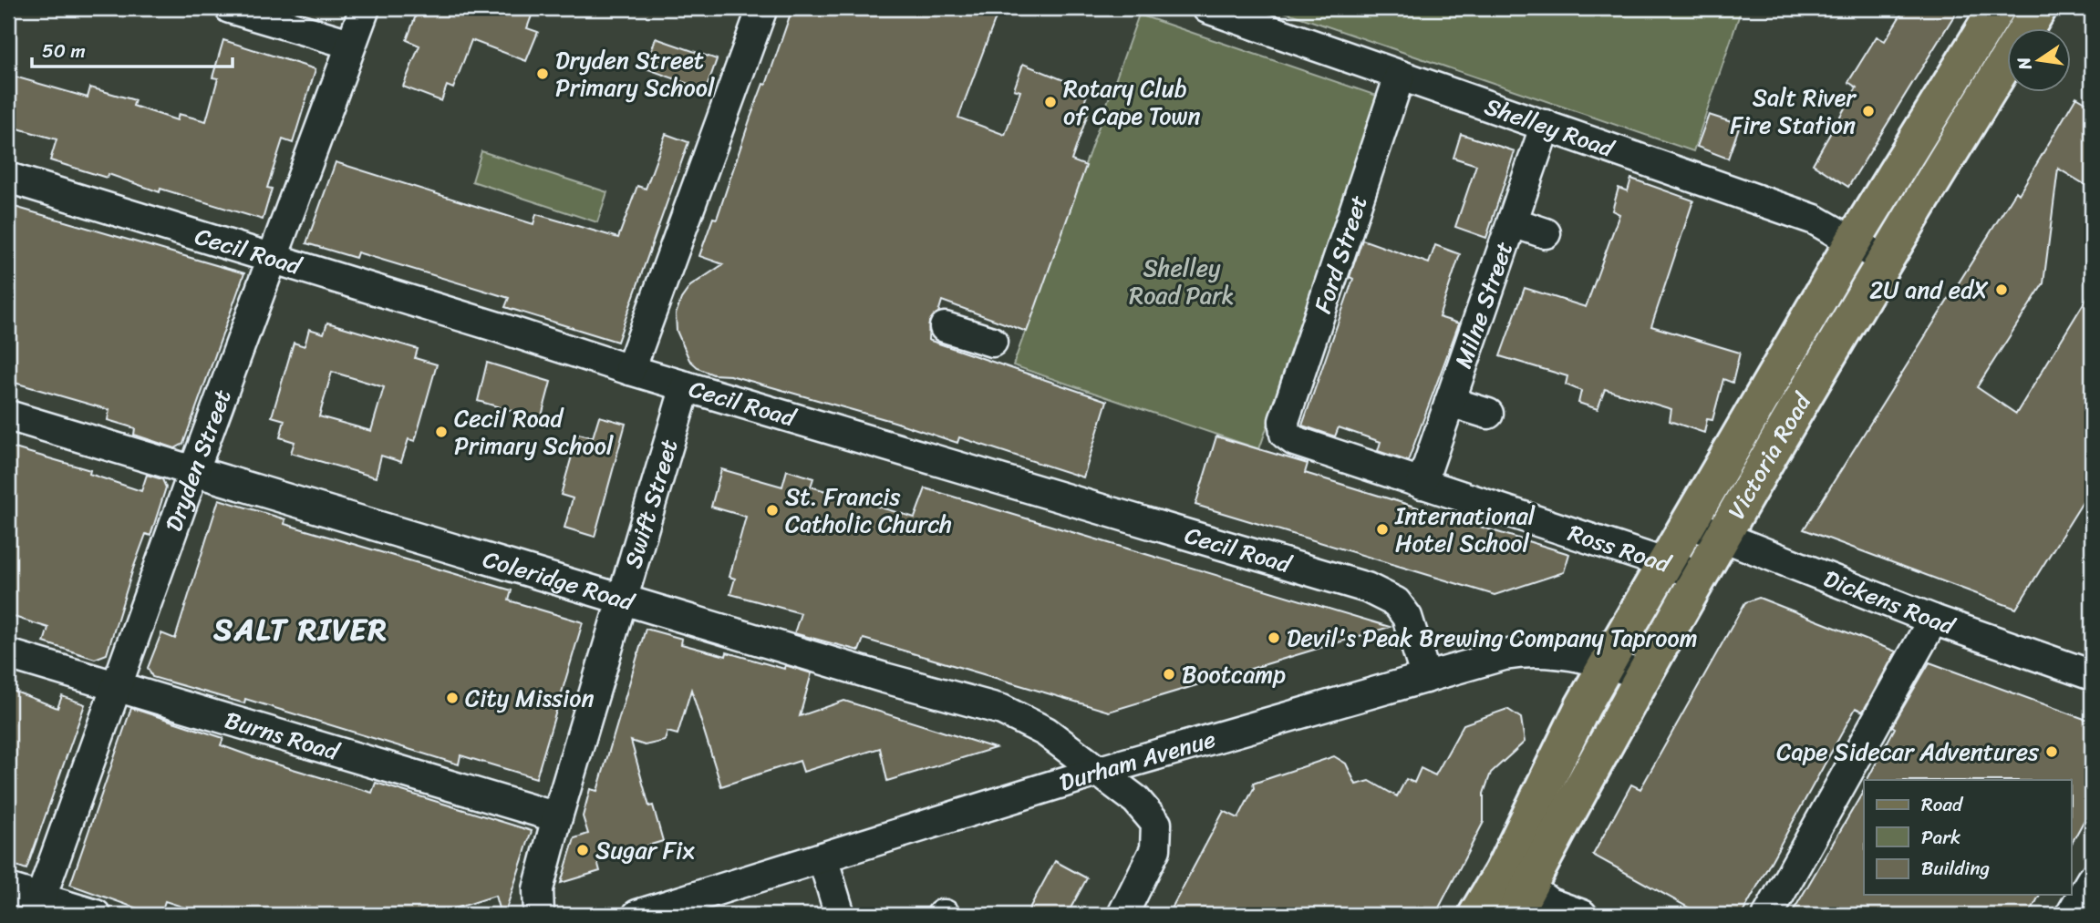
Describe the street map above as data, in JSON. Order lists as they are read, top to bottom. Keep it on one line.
{"streets":{"main road":["Victoria Road"],"street":["Shelley Road","Cecil Road","Ford Street","Milne Street","Dryden Street","Swift Street","Ross Road","Coleridge Road","Dickens Road","Burns Road","Durham Avenue"]},"crossings":[["Shelley Road","Ford Street"],["Shelley Road","Milne Street"],["Shelley Road","Victoria Road"],["Cecil Road","Dryden Street"],["Cecil Road","Swift Street"],["Cecil Road","Durham Avenue"],["Ford Street","Ross Road"],["Milne Street","Ross Road"],["Victoria Road","Ross Road"],["Victoria Road","Dickens Road"],["Victoria Road","Durham Avenue"],["Dryden Street","Coleridge Road"],["Dryden Street","Burns Road"],["Swift Street","Coleridge Road"],["Swift Street","Burns Road"],["Coleridge Road","Durham Avenue"]],"districts":["SALT RIVER"],"parks":["Shelley Road Park"],"places":["Dryden Street Primary School","Rotary Club of Cape Town","Salt River Fire Station","2U and edX","Cecil Road Primary School","St. Francis Catholic Church","International Hotel School","Devil's Peak Brewing Company Taproom","Bootcamp","City Mission","Cape Sidecar Adventures","Sugar Fix"],"legend":["Road","Park","Building"],"scale_bar":"50 m","north":"left"}
